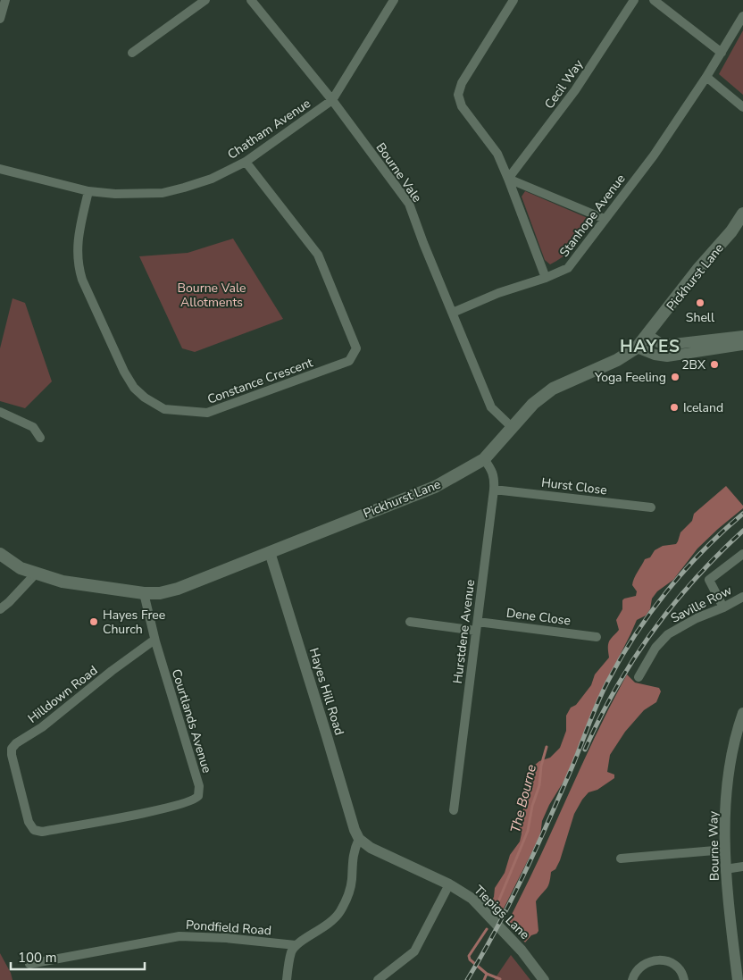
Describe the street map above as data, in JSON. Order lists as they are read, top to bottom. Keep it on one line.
{"streets":{"main road":["Pickhurst Lane"],"street":["Cecil Way","Chatham Avenue","Bourne Vale","Stanhope Avenue","Constance Crescent","Hurst Close","Saville Row","Dene Close","Hurstdene Avenue","Hayes Hill Road","Hilldown Road","Courtlands Avenue","Bourne Way","Tiepigs Lane","Pondfield Road"]},"crossings":[["Chatham Avenue","Bourne Vale"],["Chatham Avenue","Constance Crescent"],["Bourne Vale","Stanhope Avenue"],["Bourne Vale","Pickhurst Lane"],["Pickhurst Lane","Hurstdene Avenue"],["Pickhurst Lane","Hayes Hill Road"],["Pickhurst Lane","Courtlands Avenue"],["Hurst Close","Hurstdene Avenue"],["Dene Close","Hurstdene Avenue"],["Hayes Hill Road","Tiepigs Lane"],["Hilldown Road","Courtlands Avenue"]],"districts":["HAYES"],"water":["The Bourne"],"parks":["Bourne Vale Allotments"],"places":["Shell","2BX","Yoga Feeling","Iceland","Hayes Free Church"],"scale_bar":"100 m"}
